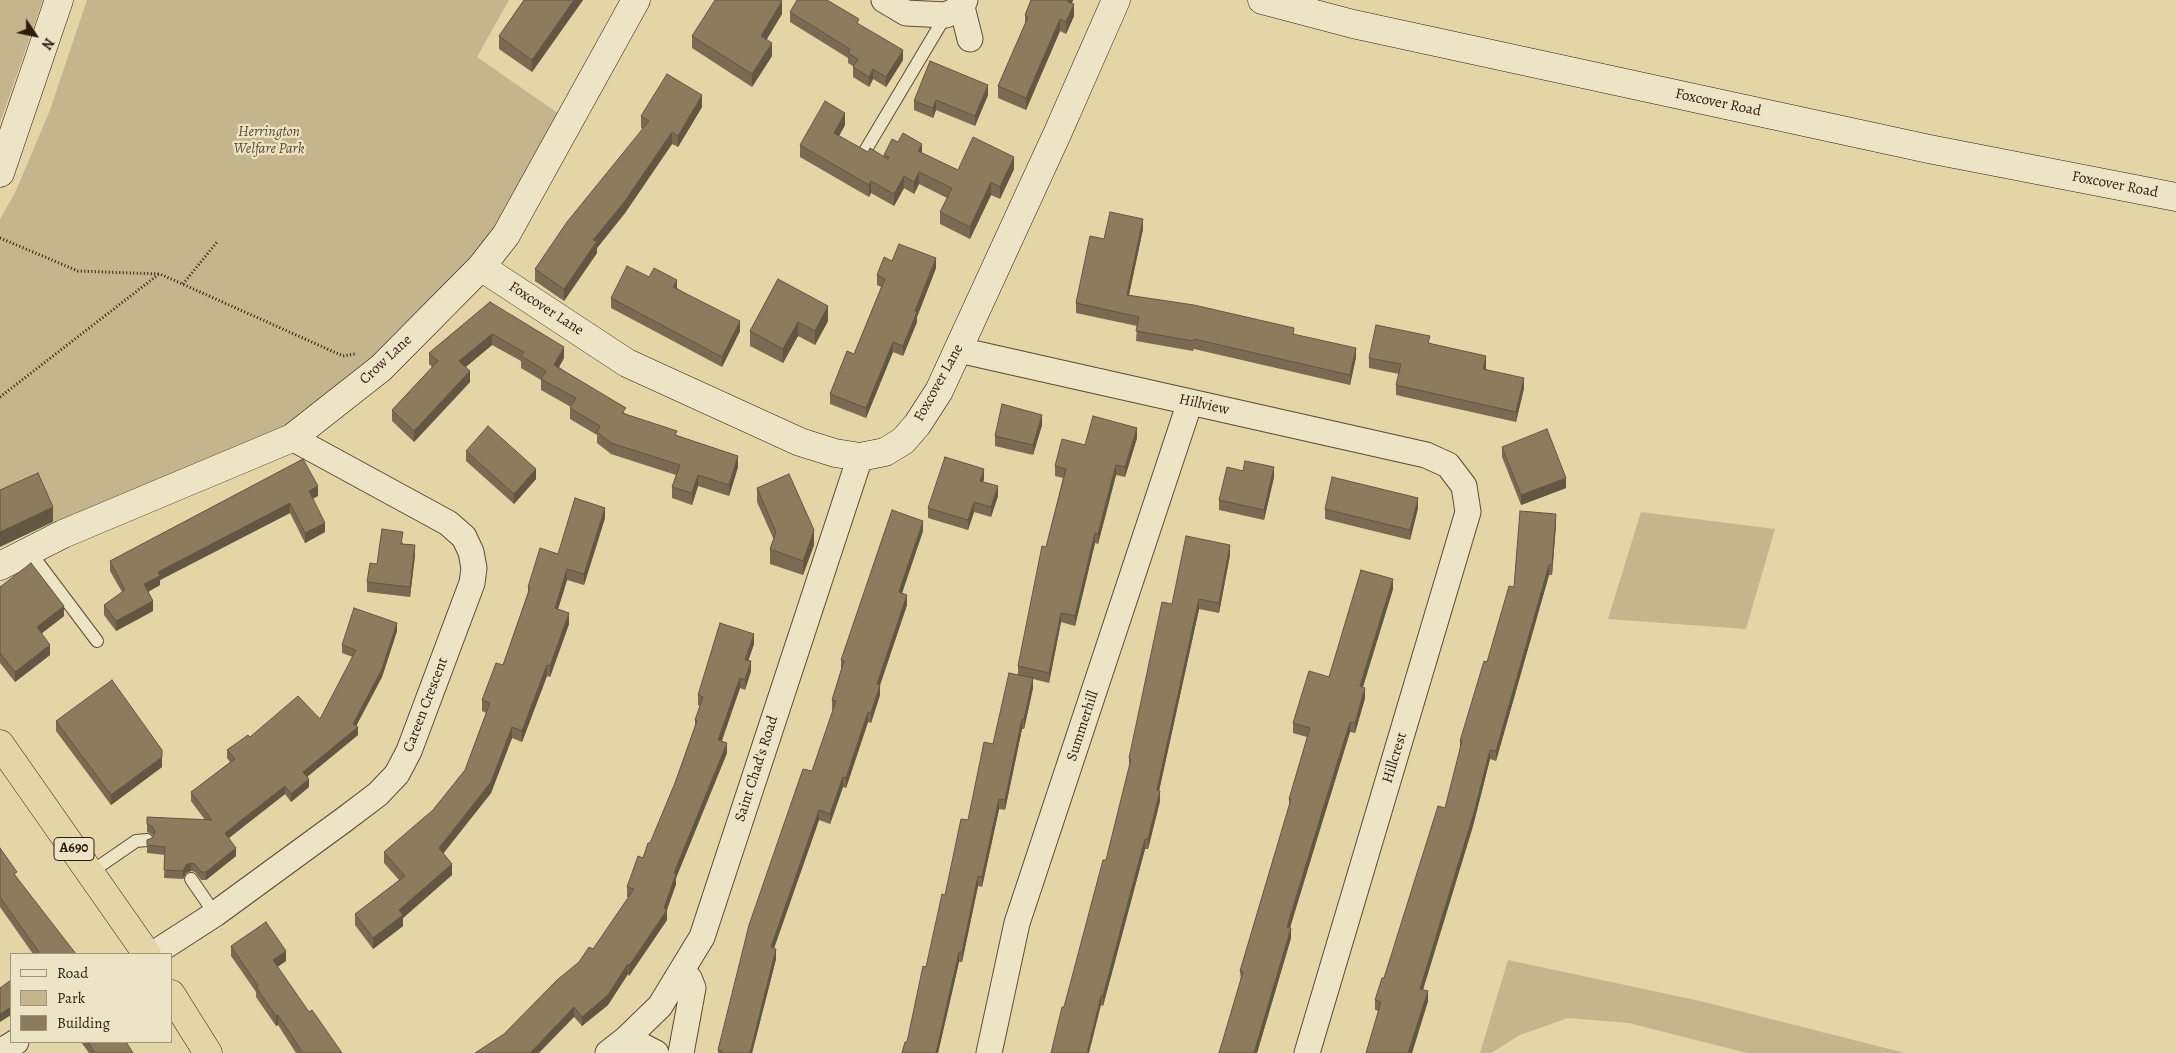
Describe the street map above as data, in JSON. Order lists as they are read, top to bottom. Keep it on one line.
{"streets":{"highway":["A690"],"street":["Foxcover Road","Foxcover Lane","Crow Lane","Hillview","Careen Crescent","Summerhill","Hillcrest","Saint Chad's Road"]},"crossings":[["Foxcover Lane","Crow Lane"],["Foxcover Lane","Hillview"],["Foxcover Lane","Saint Chad's Road"],["Crow Lane","Careen Crescent"],["Hillview","Summerhill"],["Hillview","Hillcrest"]],"parks":["Herrington Welfare Park"],"legend":["Road","Park","Building"],"north":"bottom right"}
